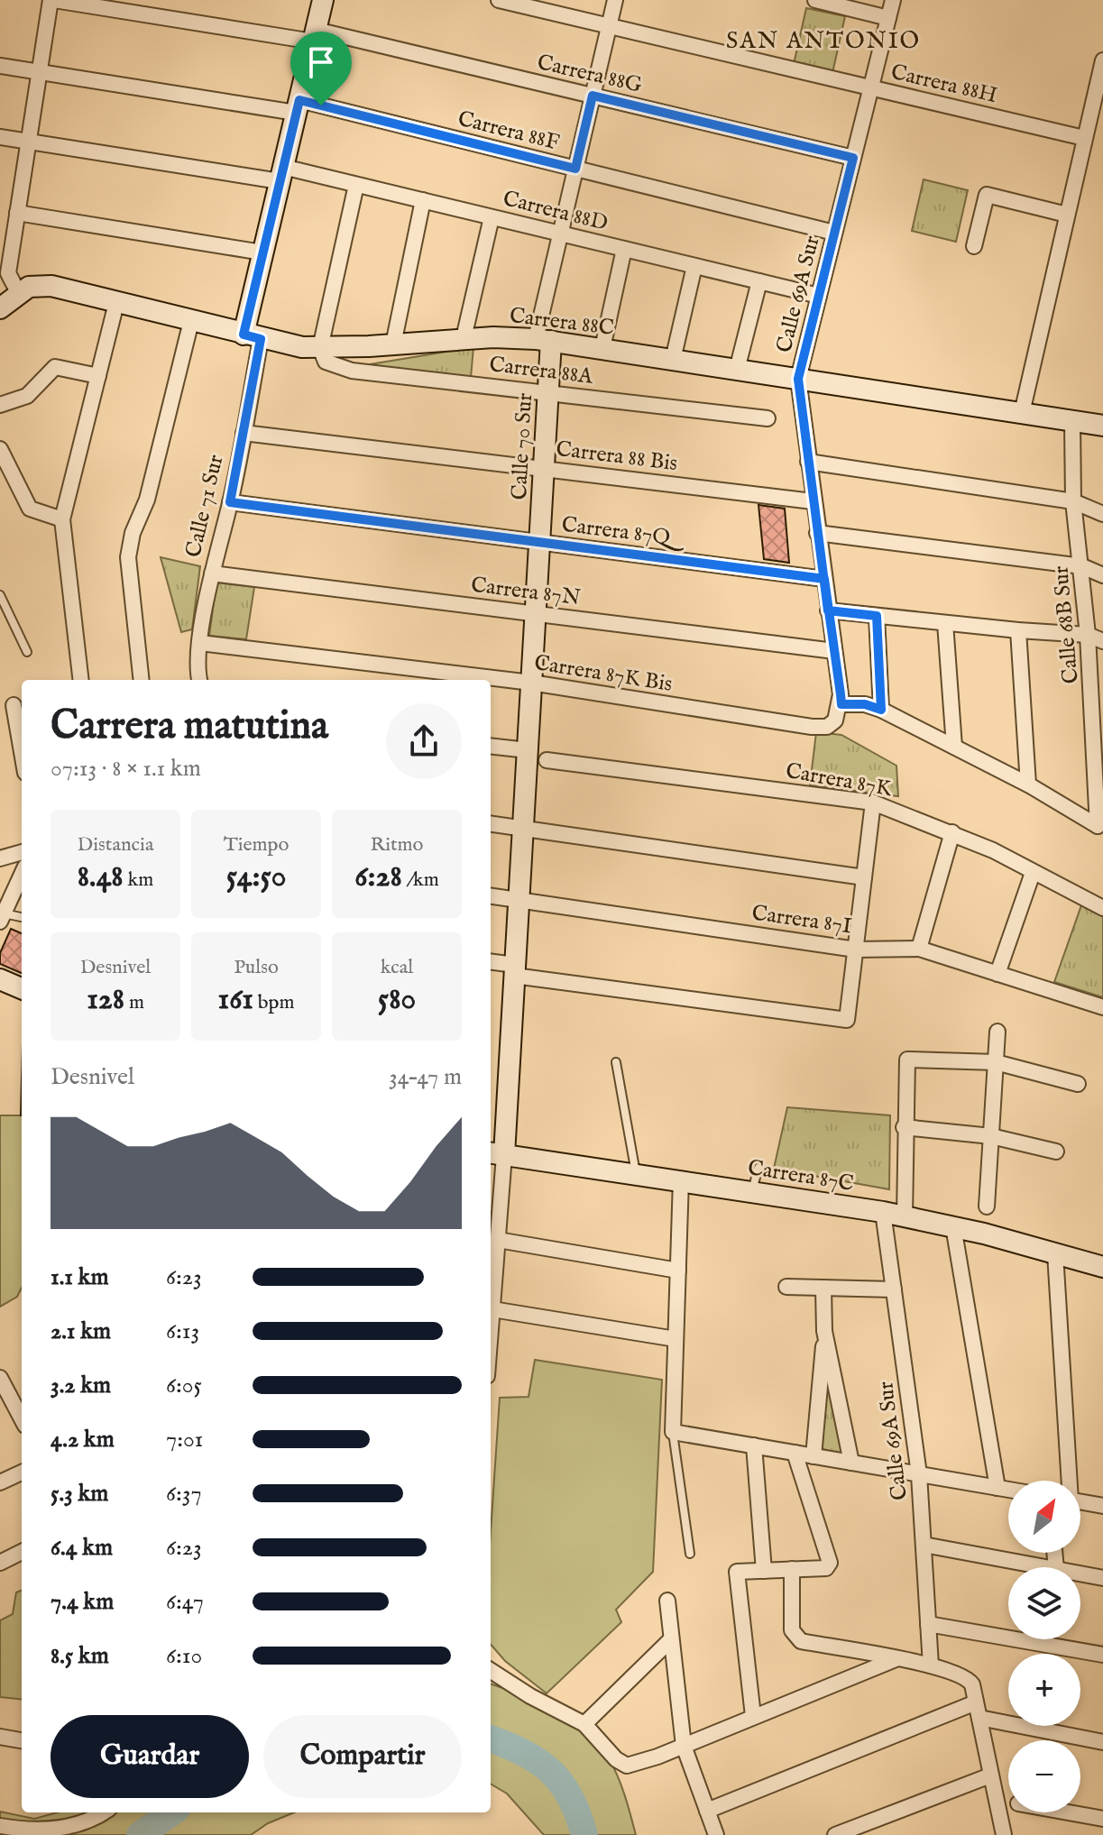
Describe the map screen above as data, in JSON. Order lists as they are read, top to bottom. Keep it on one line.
{"streets":{"street":["Carrera 88G","Carrera 88H","Carrera 88F","Carrera 88D","Calle 69A Sur","Carrera 88C","Carrera 88A","Calle 70 Sur","Carrera 88 Bis","Calle 71 Sur","Carrera 87Q","Carrera 87N","Calle 68B Sur","Carrera 87K Bis","Carrera 87K","Carrera 87I","Carrera 87C"]},"crossings":[["Carrera 88G","Calle 69A Sur"],["Carrera 88G","Calle 70 Sur"],["Carrera 88G","Calle 71 Sur"],["Carrera 88H","Calle 69A Sur"],["Carrera 88H","Calle 70 Sur"],["Carrera 88F","Calle 69A Sur"],["Carrera 88F","Calle 70 Sur"],["Carrera 88F","Calle 71 Sur"],["Carrera 88D","Calle 69A Sur"],["Carrera 88D","Calle 70 Sur"],["Carrera 88D","Calle 71 Sur"],["Calle 69A Sur","Carrera 88C"],["Calle 69A Sur","Carrera 88 Bis"],["Calle 69A Sur","Carrera 87Q"],["Calle 69A Sur","Carrera 87N"],["Calle 69A Sur","Carrera 87K Bis"],["Calle 69A Sur","Carrera 87C"],["Carrera 88C","Carrera 88A"],["Carrera 88C","Calle 70 Sur"],["Carrera 88C","Calle 71 Sur"],["Carrera 88C","Calle 68B Sur"],["Carrera 88A","Calle 70 Sur"],["Calle 70 Sur","Carrera 88 Bis"],["Calle 70 Sur","Carrera 87Q"],["Calle 70 Sur","Carrera 87N"],["Calle 70 Sur","Carrera 87K Bis"],["Calle 70 Sur","Carrera 87I"],["Calle 70 Sur","Carrera 87C"],["Carrera 88 Bis","Calle 71 Sur"],["Calle 71 Sur","Carrera 87Q"],["Calle 71 Sur","Carrera 87N"],["Calle 71 Sur","Carrera 87K Bis"]],"districts":["SAN ANTONIO"],"north":"top right","page":{"heading":["Carrera matutina","07:13 · 8 × 1.1 km"],"stats":[["Distancia","8.48 km"],["Tiempo","54:50"],["Ritmo","6:28 /km"],["Desnivel","128 m"],["Pulso","161 bpm"],["kcal","580"]],"chart":["Desnivel","34–47 m"],"list":[{"name":"1.1 km","note":"6:23"},{"name":"2.1 km","note":"6:13"},{"name":"3.2 km","note":"6:05"},{"name":"4.2 km","note":"7:01"},{"name":"5.3 km","note":"6:37"},{"name":"6.4 km","note":"6:23"},{"name":"7.4 km","note":"6:47"},{"name":"8.5 km","note":"6:10"}],"map_buttons":["+","−"],"buttons":["Guardar","Compartir"]}}
